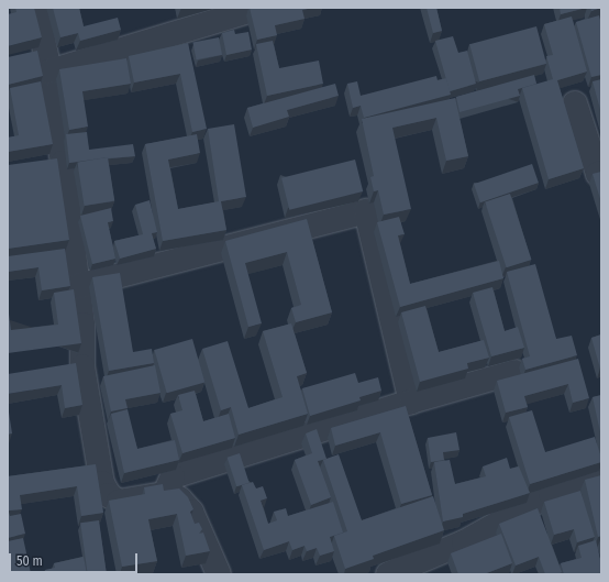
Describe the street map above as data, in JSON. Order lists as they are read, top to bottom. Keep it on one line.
{"scale_bar":"50 m"}
